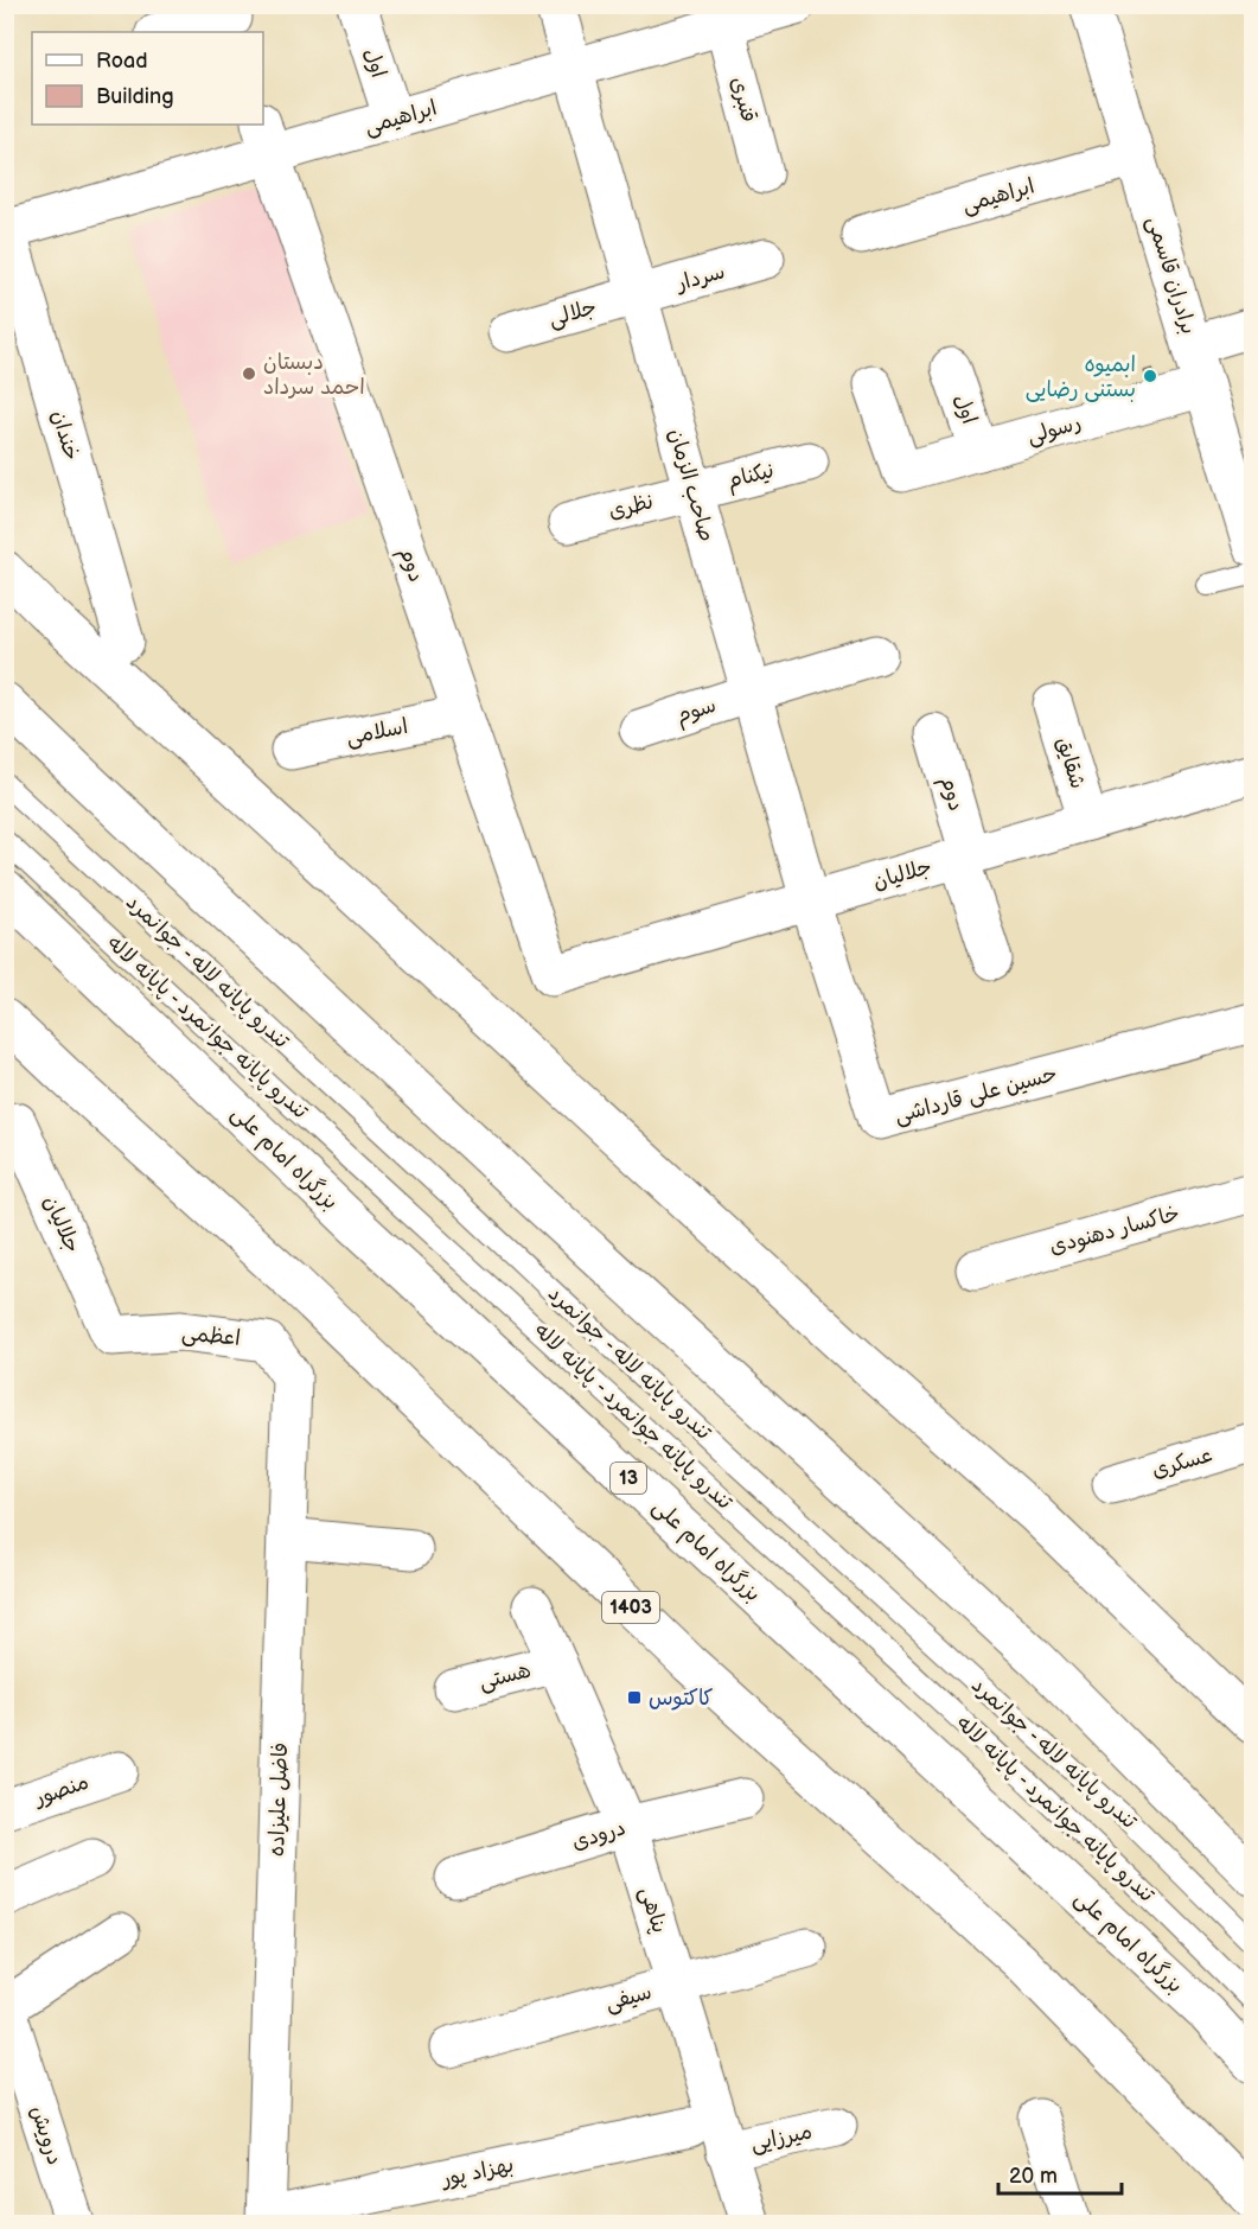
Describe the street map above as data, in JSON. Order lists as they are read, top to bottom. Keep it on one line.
{"streets":{"main road":["اول","قنبری","ابراهیمی","برادران قاسمی","سردار","جلالی","رسولی","خندان","نیکنام","صاحب الزمان","نظری","دوم","سوم","اسلامی","شقایق","جلالیان","حسین علی قارداشی","بزرگراه امام علی","خاکسار دهنودی","اعظمی","عسکری","13","1403","هستی","منصور","فاضل علیزاده","درودی","پناهی","سیفی","درویش","میرزایی","بهزاد پور"],"lane":["تندرو پایانه لاله - جوانمرد","تندرو پایانه جوانمرد - پایانه لاله"]},"crossings":[["اول","ابراهیمی"],["اول","رسولی"],["قنبری","ابراهیمی"],["ابراهیمی","برادران قاسمی"],["ابراهیمی","خندان"],["ابراهیمی","صاحب الزمان"],["ابراهیمی","دوم"],["برادران قاسمی","رسولی"],["سردار","جلالی"],["سردار","صاحب الزمان"],["جلالی","صاحب الزمان"],["نیکنام","صاحب الزمان"],["نیکنام","نظری"],["صاحب الزمان","نظری"],["صاحب الزمان","سوم"],["صاحب الزمان","جلالیان"],["صاحب الزمان","حسین علی قارداشی"],["دوم","اسلامی"],["دوم","جلالیان"],["شقایق","جلالیان"],["جلالیان","حسین علی قارداشی"],["جلالیان","اعظمی"],["اعظمی","فاضل علیزاده"],["هستی","پناهی"],["فاضل علیزاده","بهزاد پور"],["درودی","پناهی"],["پناهی","سیفی"],["پناهی","میرزایی"]],"places":{"other":["دبستان احمد سرداد","ابمیوه بستنی رضایی"],"transit":["کاکتوس"]},"legend":["Road","Building"],"scale_bar":"20 m"}
